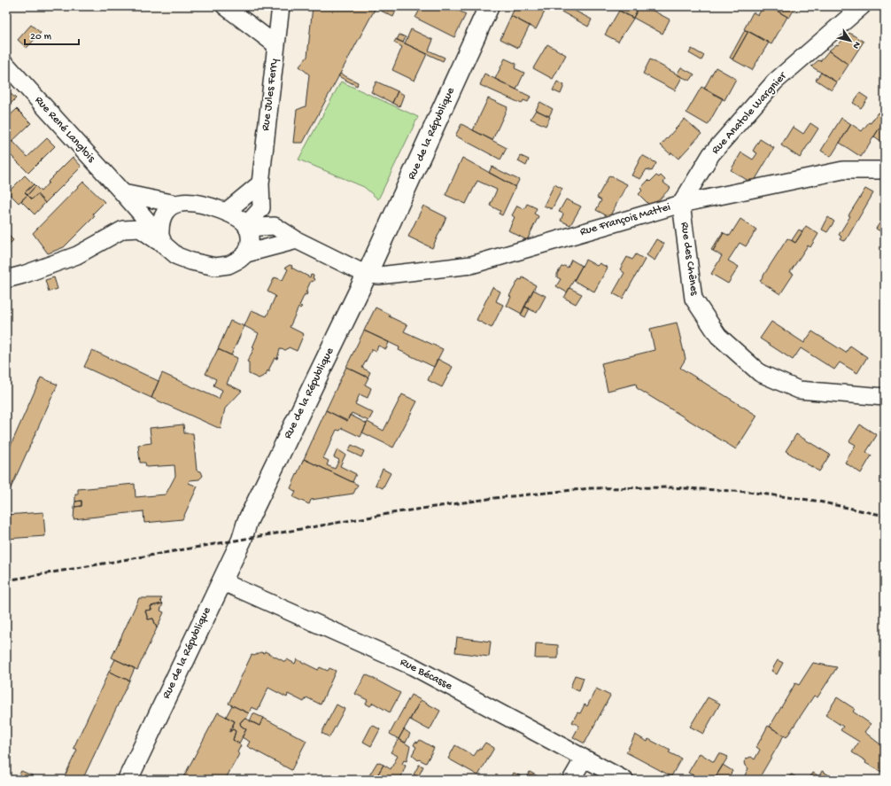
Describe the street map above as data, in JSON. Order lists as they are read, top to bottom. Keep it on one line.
{"streets":{"main road":["Rue de la République"],"street":["Rue Jules Ferry","Rue Anatole Wargnier","Rue René Langlois","Rue François Mattei","Rue des Chênes","Rue Bécasse"]},"crossings":[["Rue Jules Ferry","Rue René Langlois"],["Rue Anatole Wargnier","Rue François Mattei"],["Rue Anatole Wargnier","Rue des Chênes"],["Rue de la République","Rue François Mattei"],["Rue de la République","Rue Bécasse"],["Rue François Mattei","Rue des Chênes"]],"scale_bar":"20 m","north":"bottom right"}
